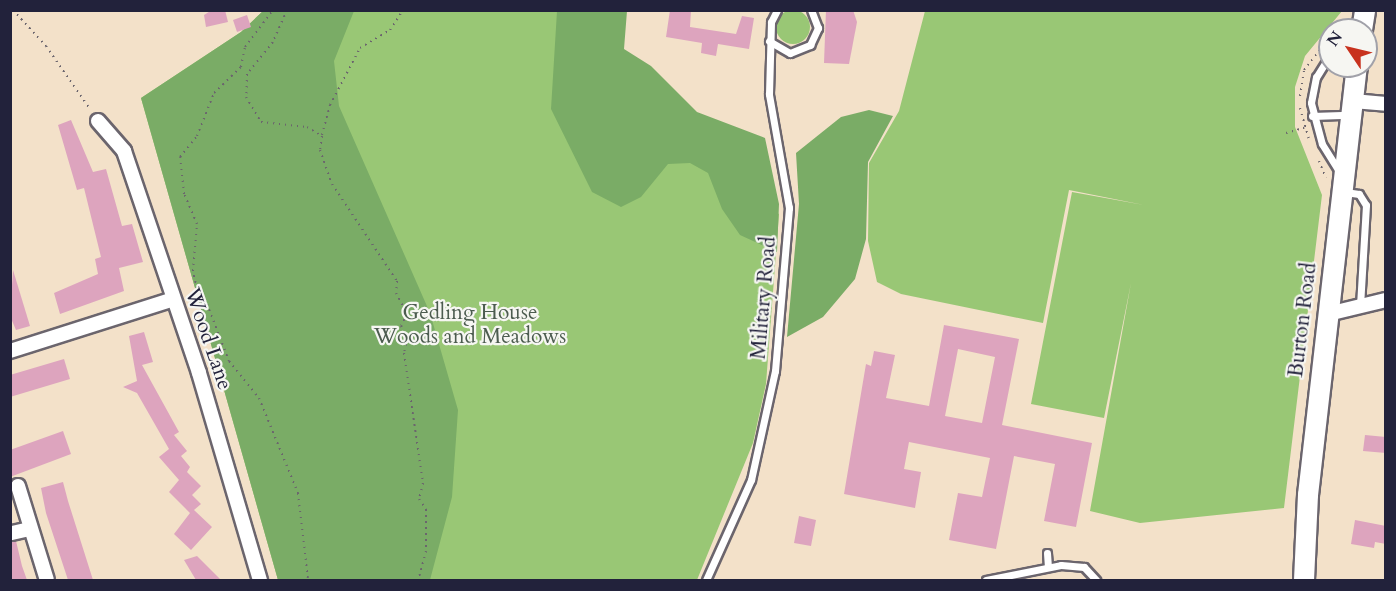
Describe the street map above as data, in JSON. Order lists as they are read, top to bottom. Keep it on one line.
{"streets":{"street":["Burton Road","Wood Lane"],"lane":["Military Road"]},"parks":["Gedling House Woods and Meadows"],"north":"top left"}
